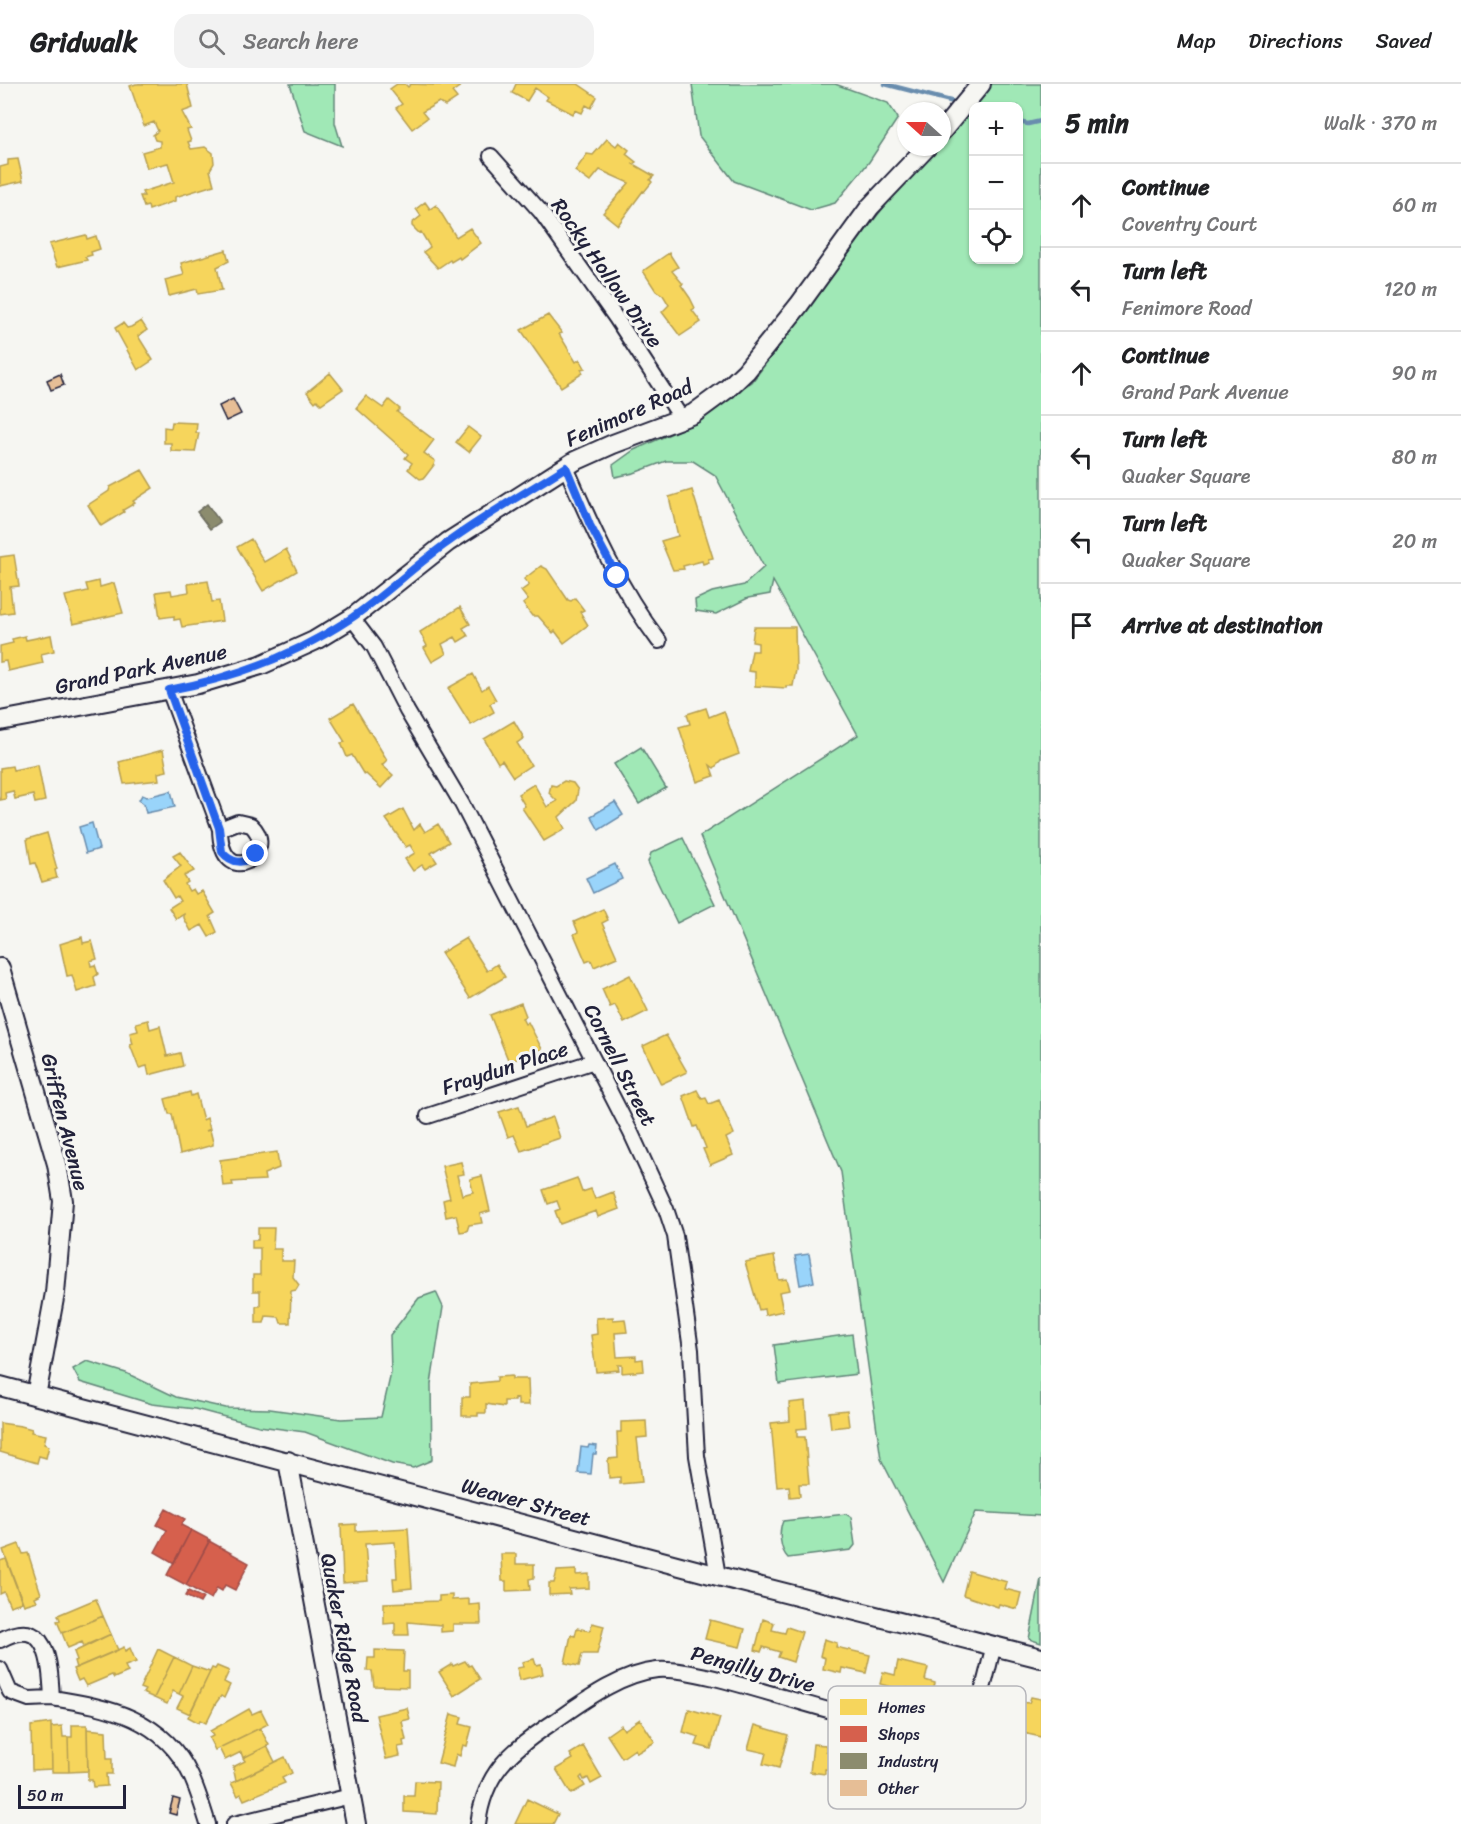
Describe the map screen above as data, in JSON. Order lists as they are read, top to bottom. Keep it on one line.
{"streets":{"street":["Rocky Hollow Drive","Fenimore Road","Grand Park Avenue","Cornell Street","Fraydun Place","Griffen Avenue","Weaver Street","Quaker Ridge Road","Pengilly Drive"]},"crossings":[["Rocky Hollow Drive","Fenimore Road"],["Fenimore Road","Grand Park Avenue"],["Fenimore Road","Cornell Street"],["Grand Park Avenue","Cornell Street"],["Cornell Street","Fraydun Place"],["Cornell Street","Weaver Street"],["Griffen Avenue","Weaver Street"],["Weaver Street","Quaker Ridge Road"],["Weaver Street","Pengilly Drive"]],"legend":["Homes","Shops","Industry","Other"],"scale_bar":"50 m","north":"left","page":{"header":"Gridwalk","search":"Search here","nav":["Map","Directions","Saved"],"heading":["5 min","Walk · 370 m"],"map_buttons":["+","−"],"list":[["Continue","Coventry Court","60 m"],["Turn left","Fenimore Road","120 m"],["Continue","Grand Park Avenue","90 m"],["Turn left","Quaker Square","80 m"],["Turn left","Quaker Square","20 m"],"Arrive at destination"],"scale":"50 m"}}
